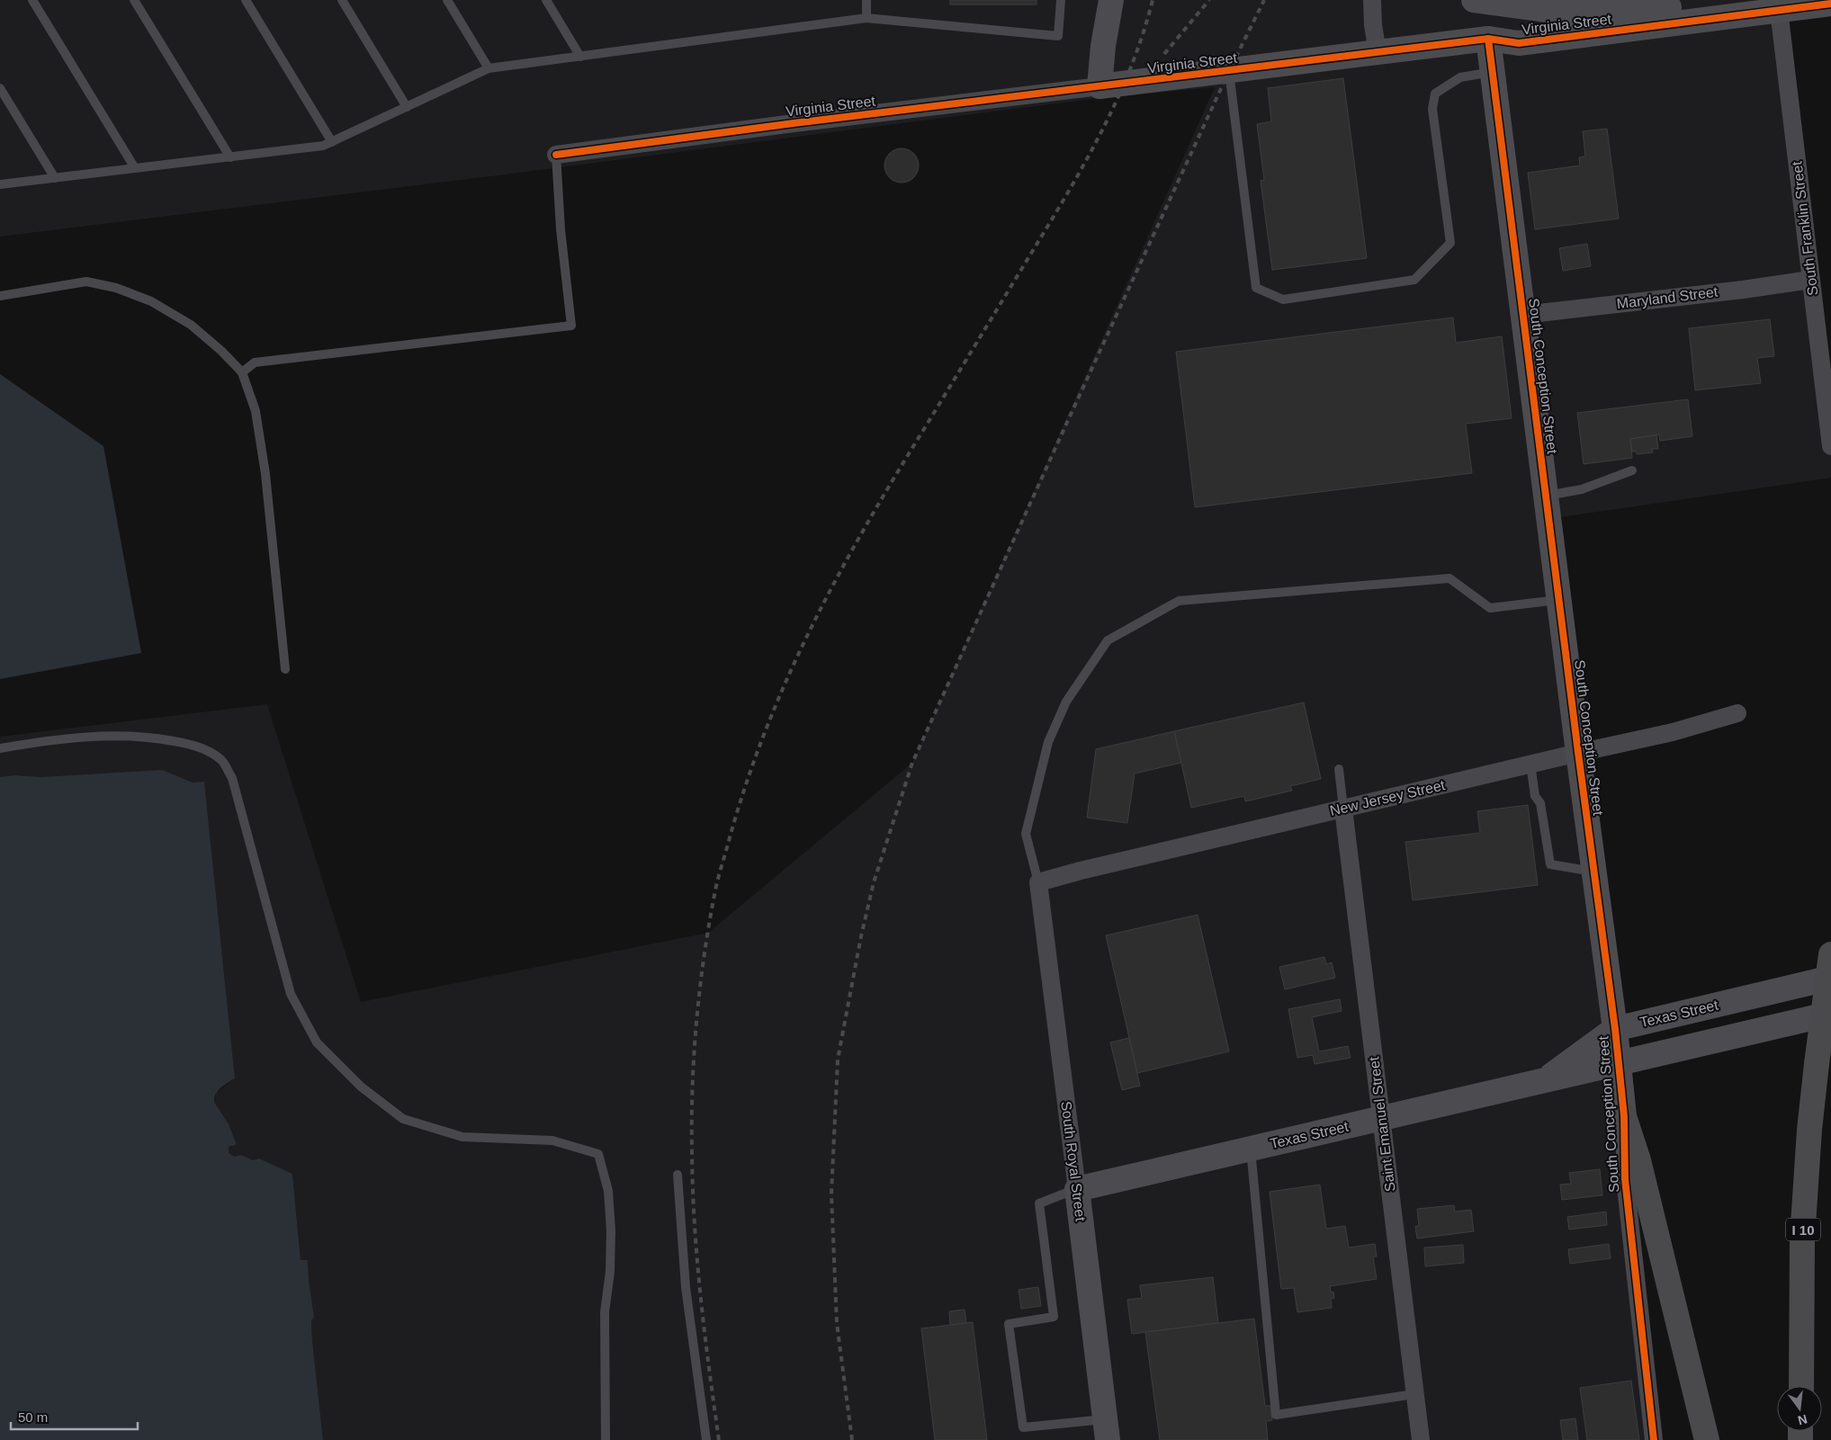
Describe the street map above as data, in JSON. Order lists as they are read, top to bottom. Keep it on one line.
{"streets":{"highway":["I 10"],"street":["Virginia Street","South Franklin Street","Maryland Street","South Conception Street","New Jersey Street","Texas Street","Saint Emanuel Street","South Royal Street"]},"crossings":[["Virginia Street","South Franklin Street"],["Virginia Street","South Conception Street"],["South Franklin Street","Maryland Street"],["Maryland Street","South Conception Street"],["South Conception Street","New Jersey Street"],["South Conception Street","Texas Street"],["New Jersey Street","Saint Emanuel Street"],["New Jersey Street","South Royal Street"],["Texas Street","Saint Emanuel Street"],["Texas Street","South Royal Street"]],"scale_bar":"50 m","north":"bottom"}
